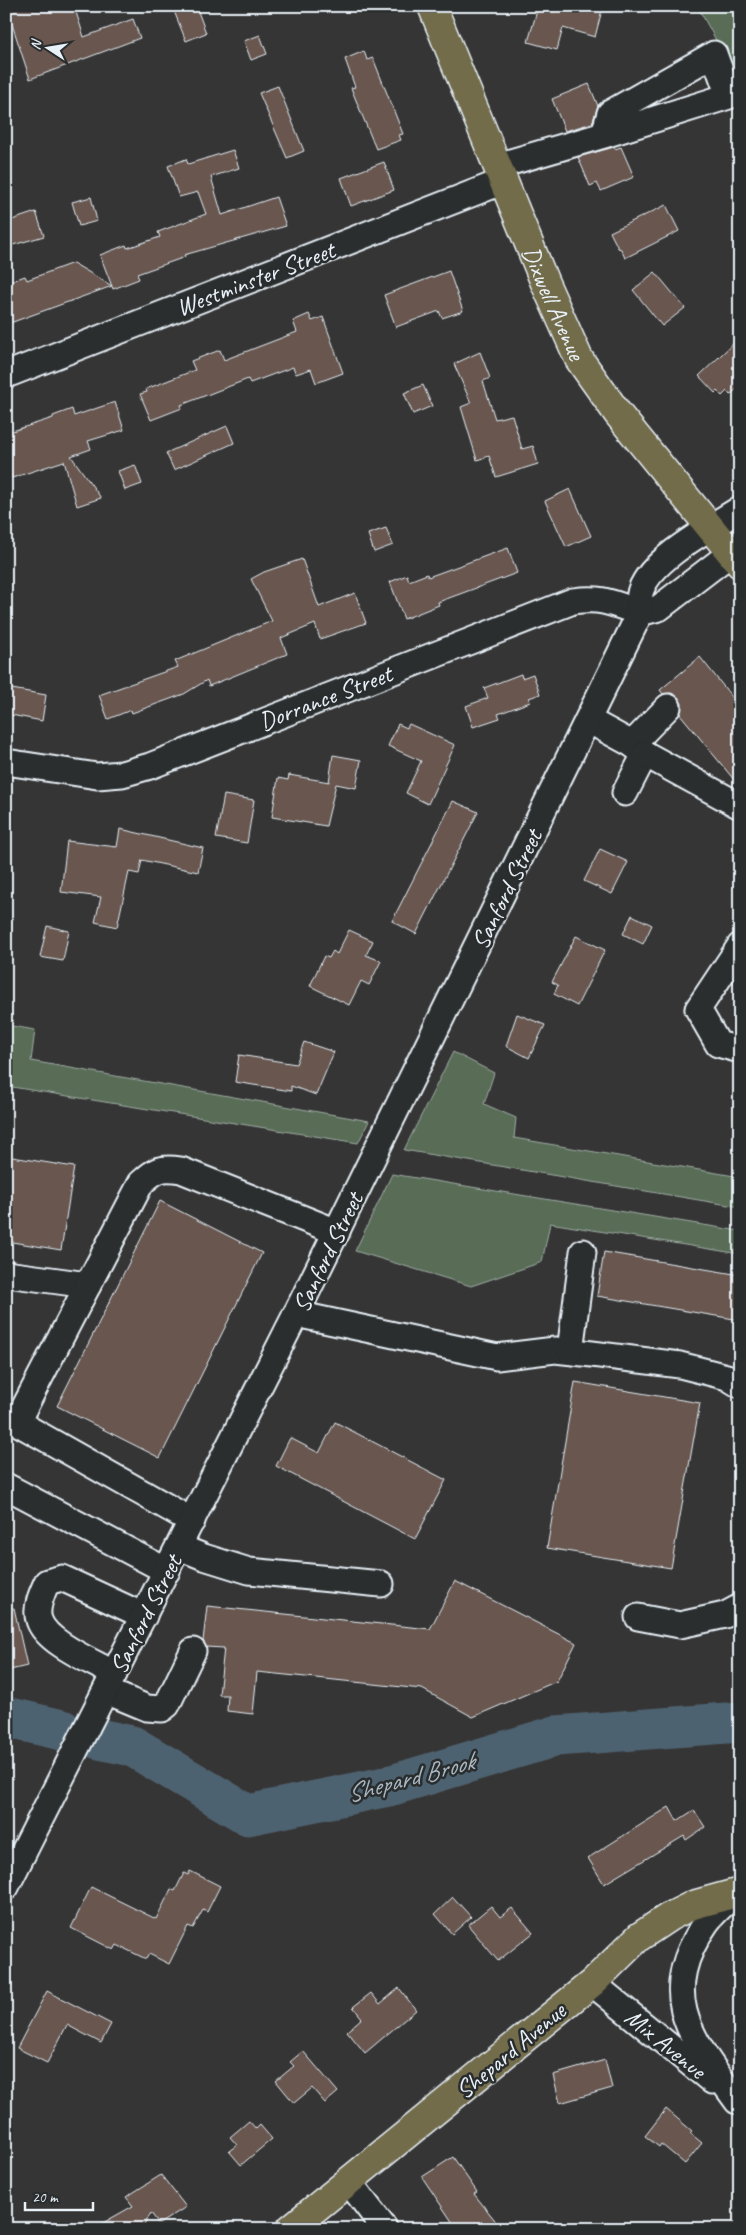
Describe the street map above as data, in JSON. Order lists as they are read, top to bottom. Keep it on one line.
{"streets":{"main road":["Dixwell Avenue","Shepard Avenue"],"street":["Westminster Street","Dorrance Street","Sanford Street","Mix Avenue"]},"crossings":[["Westminster Street","Dixwell Avenue"],["Dixwell Avenue","Sanford Street"],["Dorrance Street","Sanford Street"],["Mix Avenue","Shepard Avenue"]],"water":["Shepard Brook"],"scale_bar":"20 m","north":"left"}
